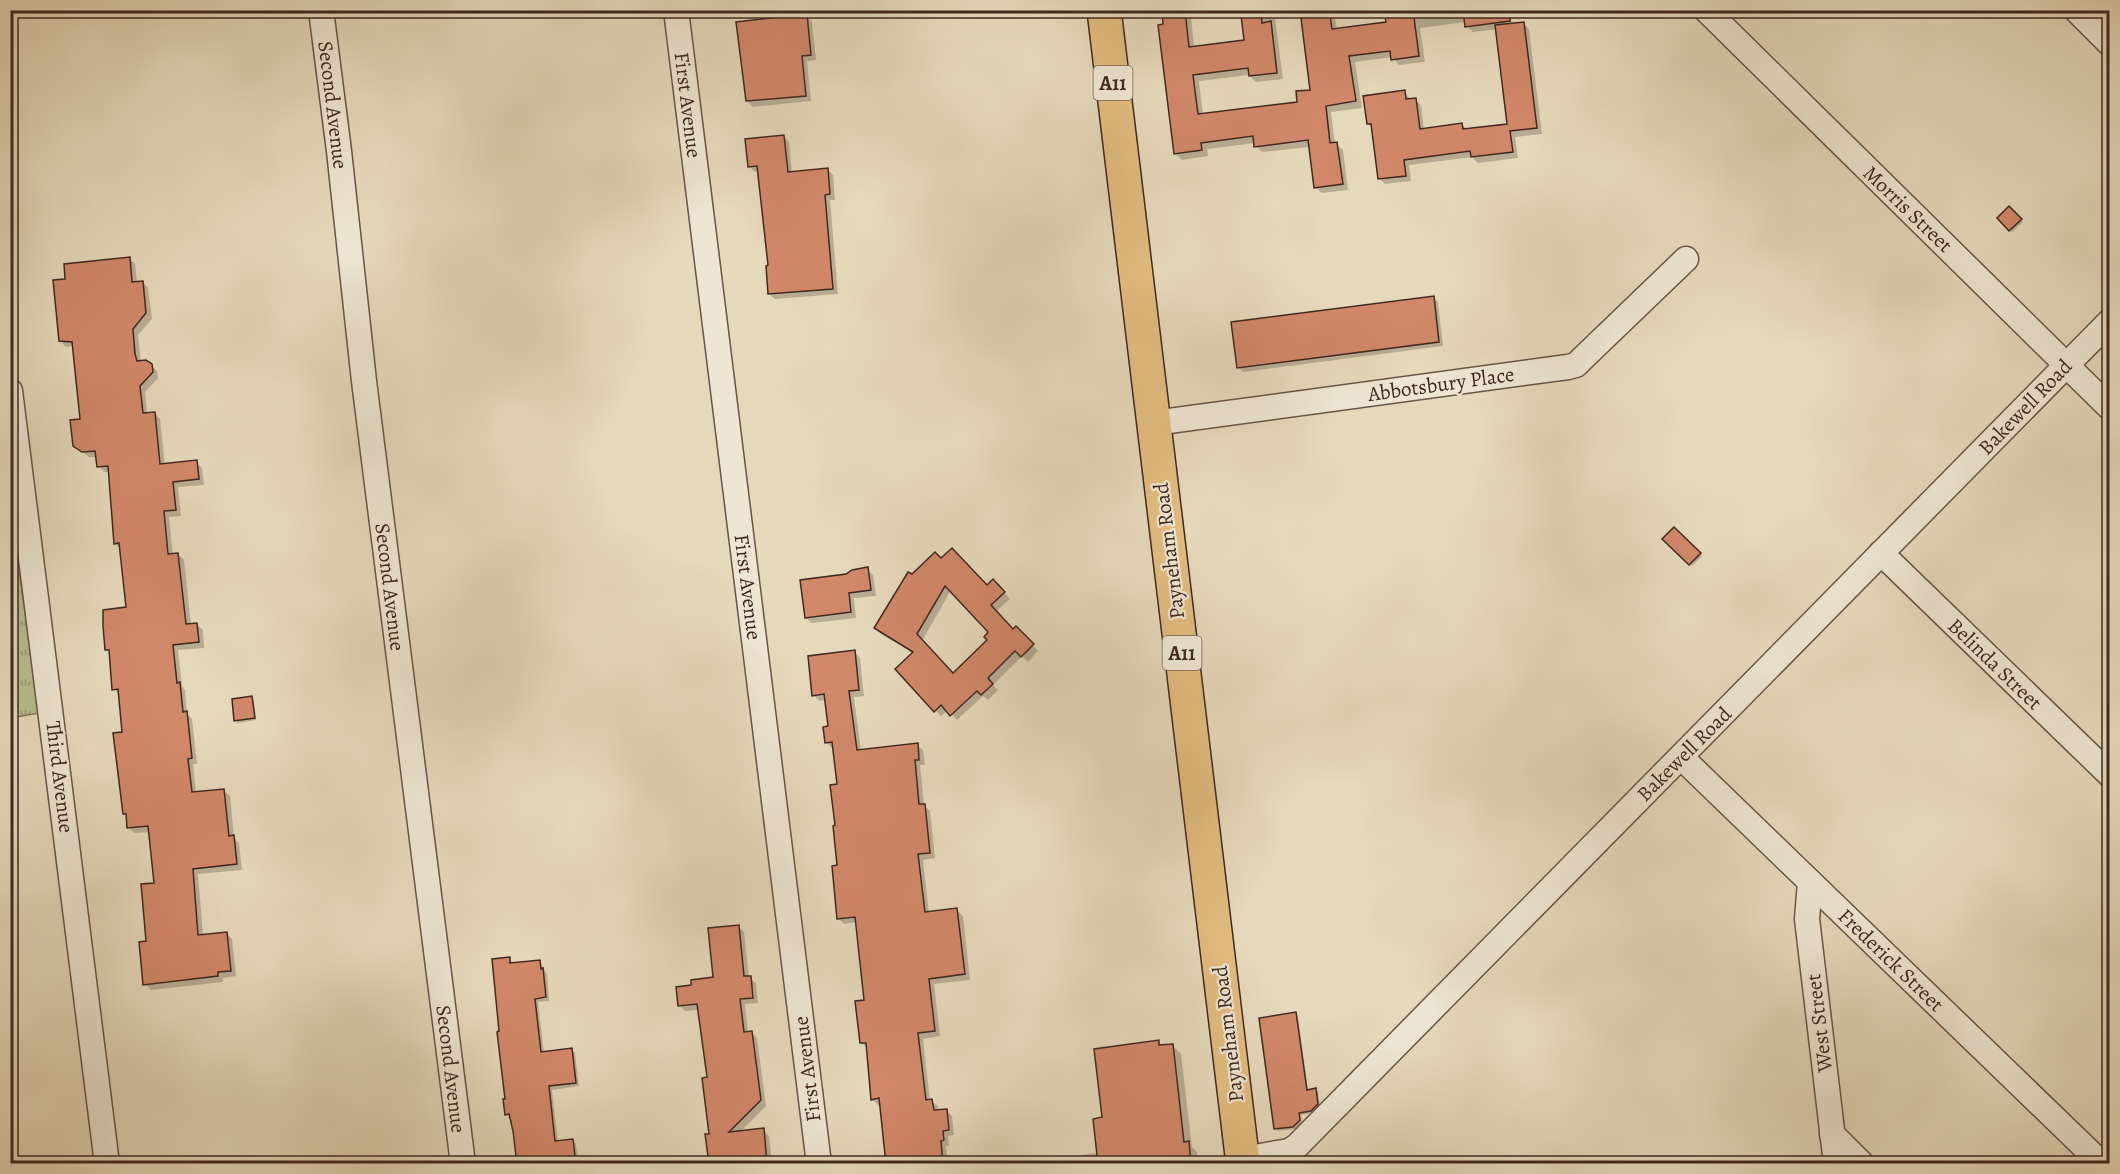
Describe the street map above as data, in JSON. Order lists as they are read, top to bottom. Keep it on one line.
{"streets":{"main road":["A11","Payneham Road"],"street":["Second Avenue","First Avenue","Morris Street","Abbotsbury Place","Bakewell Road","Belinda Street","Third Avenue","Frederick Street","West Street"]},"crossings":[["Morris Street","Bakewell Road"],["Abbotsbury Place","Payneham Road"],["Bakewell Road","Payneham Road"],["Bakewell Road","Belinda Street"],["Bakewell Road","Frederick Street"],["Frederick Street","West Street"]]}
